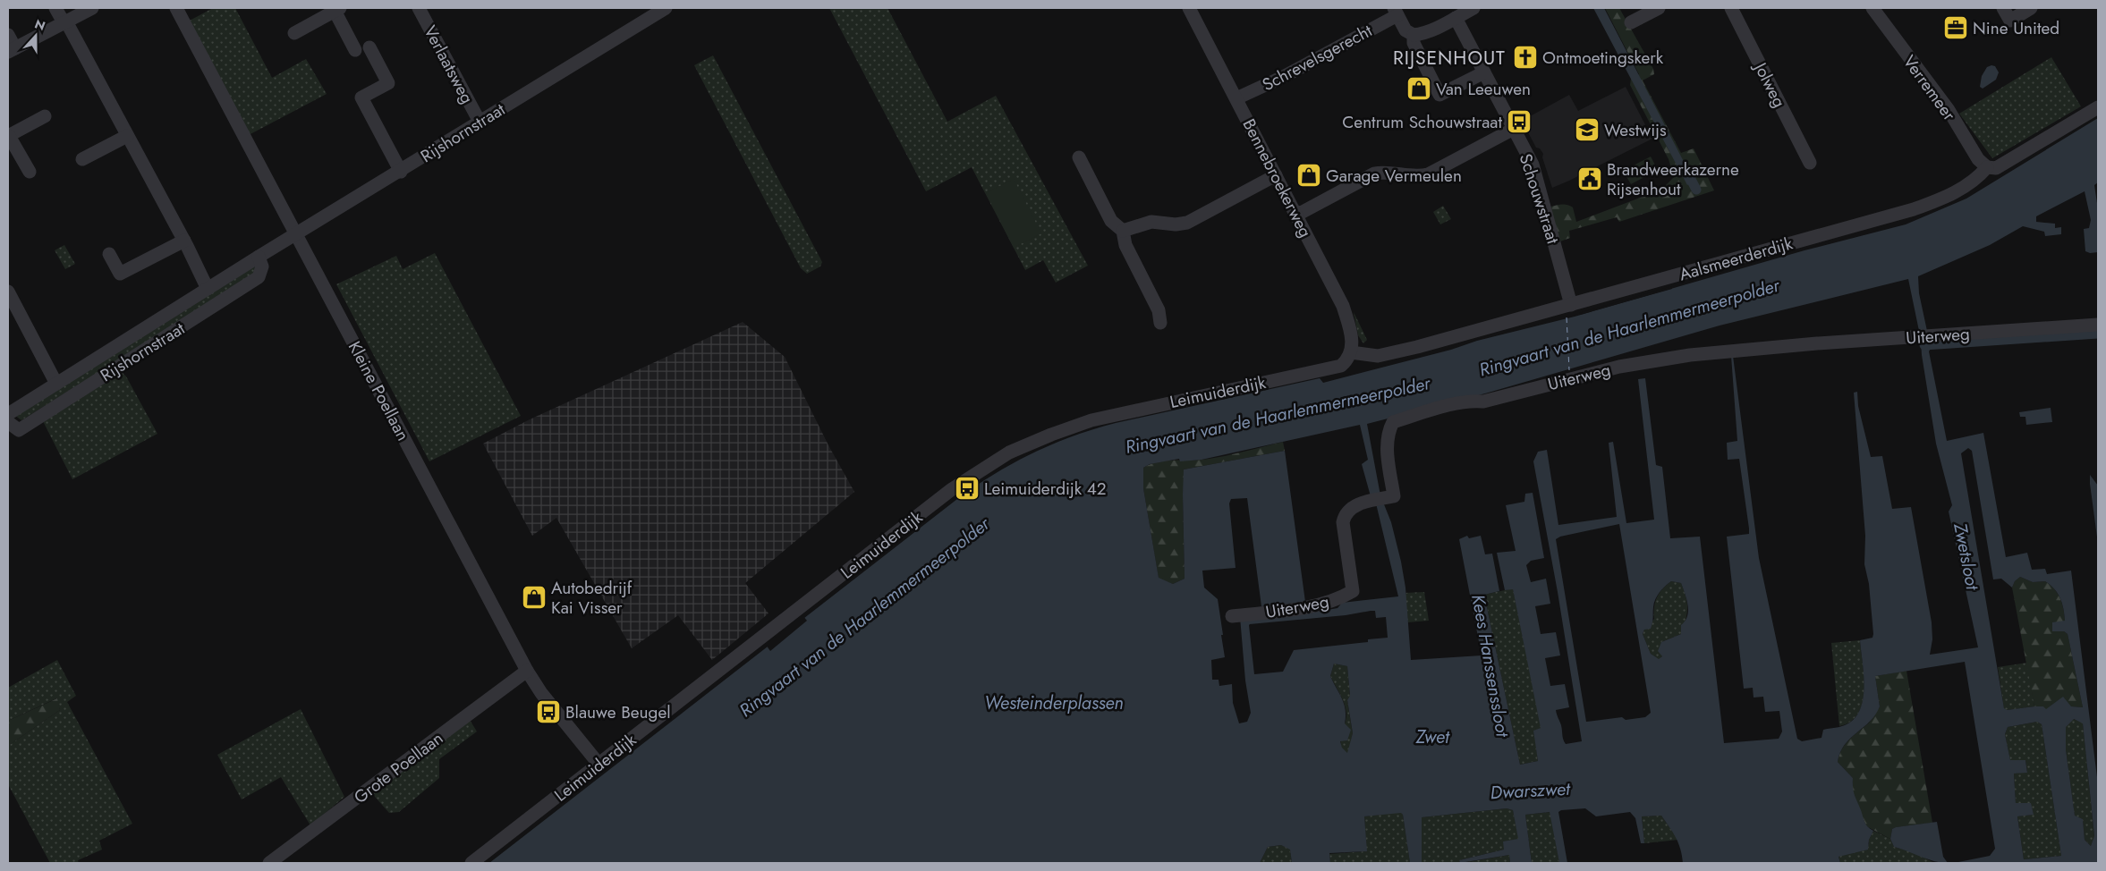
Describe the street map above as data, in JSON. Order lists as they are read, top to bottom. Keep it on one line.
{"streets":{"street":["Schrevelsgerecht","Verlaatsweg","Jolweg","Verremeer","Rijshornstraat","Bennebroekerweg","Schouwstraat","Aalsmeerderdijk","Uiterweg","Kleine Poellaan","Leimuiderdijk","Grote Poellaan"]},"crossings":[["Schrevelsgerecht","Bennebroekerweg"],["Verlaatsweg","Rijshornstraat"],["Verremeer","Aalsmeerderdijk"],["Rijshornstraat","Kleine Poellaan"],["Bennebroekerweg","Aalsmeerderdijk"],["Bennebroekerweg","Leimuiderdijk"],["Schouwstraat","Aalsmeerderdijk"],["Aalsmeerderdijk","Leimuiderdijk"],["Kleine Poellaan","Leimuiderdijk"],["Kleine Poellaan","Grote Poellaan"]],"districts":["RIJSENHOUT"],"water":["Ringvaart van de Haarlemmermeerpolder","Zwetsloot","Kees Hanssenssloot","Westeinderplassen","Zwet","Dwarszwet"],"places":{"office":["Nine United"],"church":["Ontmoetingskerk"],"shop":["Van Leeuwen","Garage Vermeulen","Autobedrijf Kai Visser"],"bus stop":["Centrum Schouwstraat","Leimuiderdijk 42","Blauwe Beugel"],"school or university":["Westwijs"],"public building":["Brandweerkazerne Rijsenhout"]},"north":"top"}
